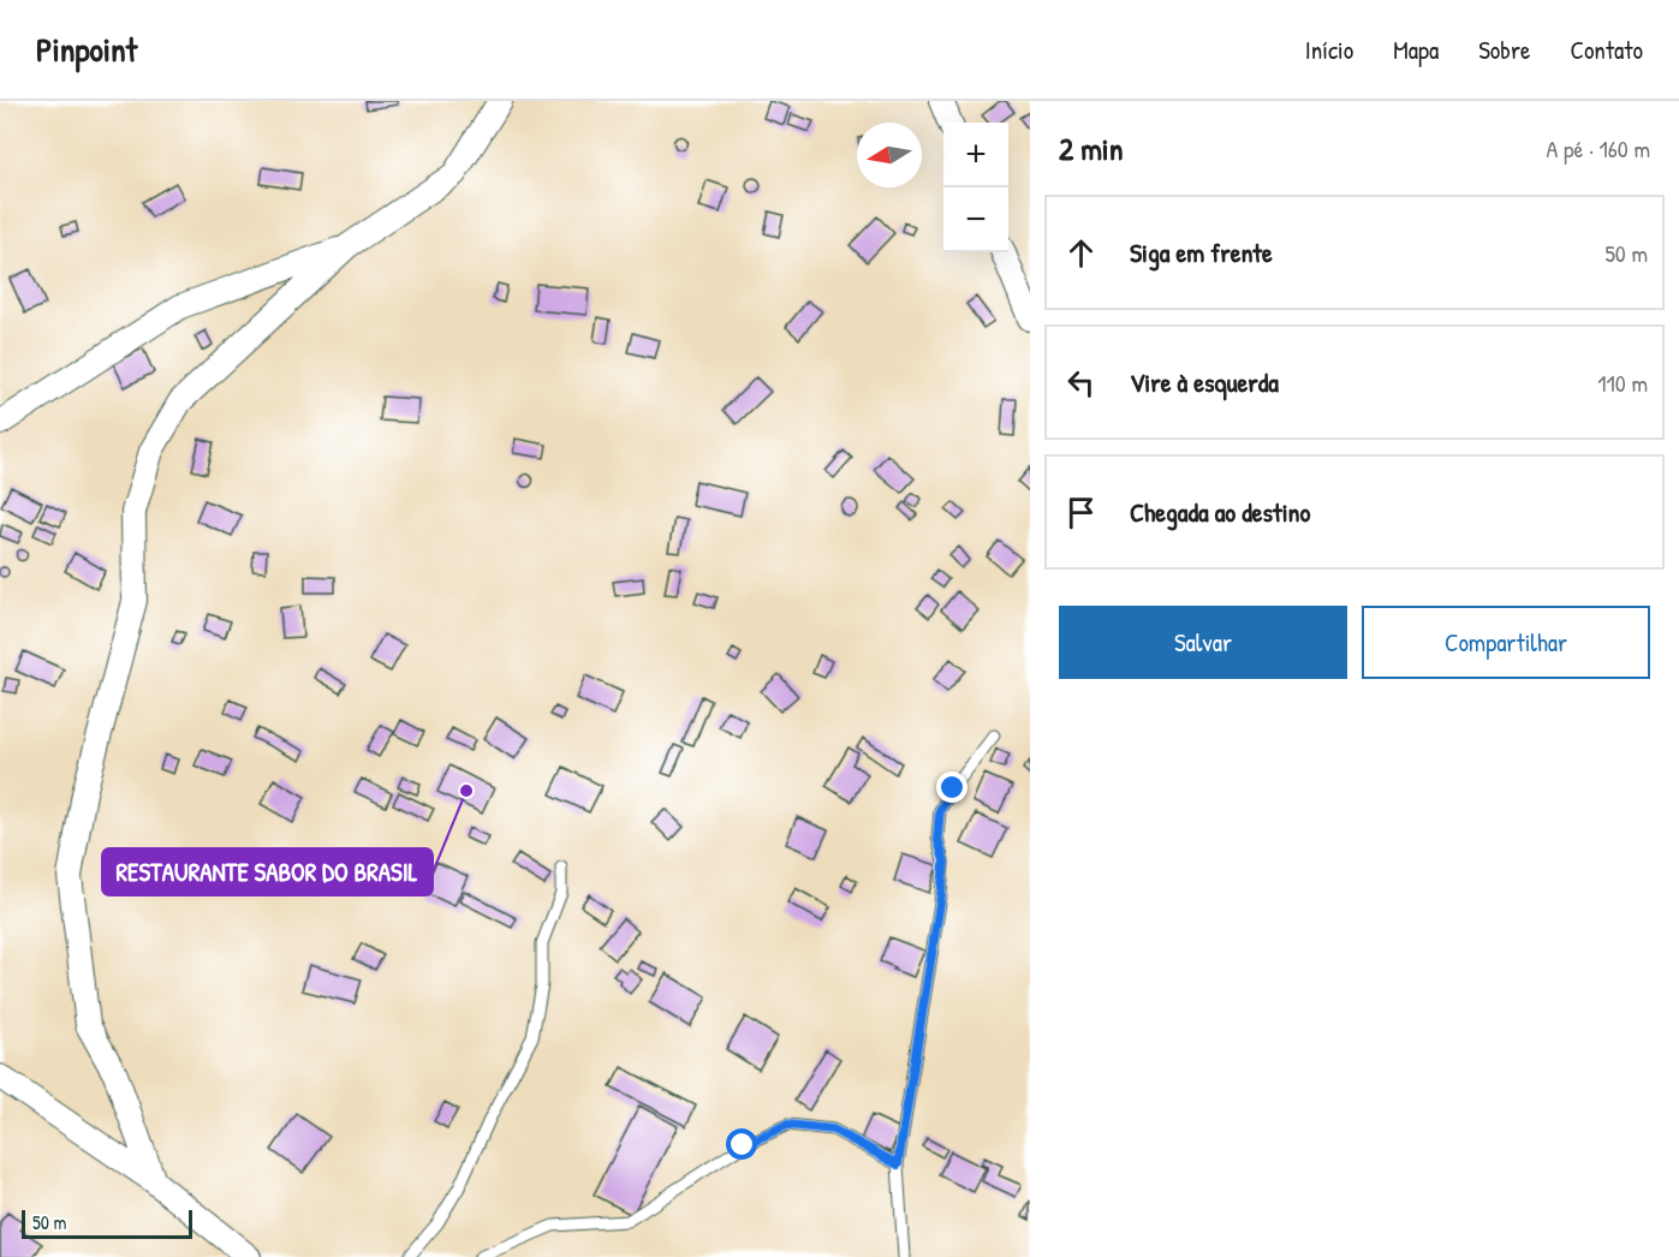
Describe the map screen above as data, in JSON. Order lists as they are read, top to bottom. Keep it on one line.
{"places":["RESTAURANTE SABOR DO BRASIL"],"scale_bar":"50 m","north":"left","page":{"header":"Pinpoint","nav":["Início","Mapa","Sobre","Contato"],"heading":["2 min","A pé · 160 m"],"map_buttons":["+","−"],"list":[["Siga em frente","50 m"],["Vire à esquerda","110 m"],"Chegada ao destino"],"buttons":["Salvar","Compartilhar"],"scale":"50 m"}}
